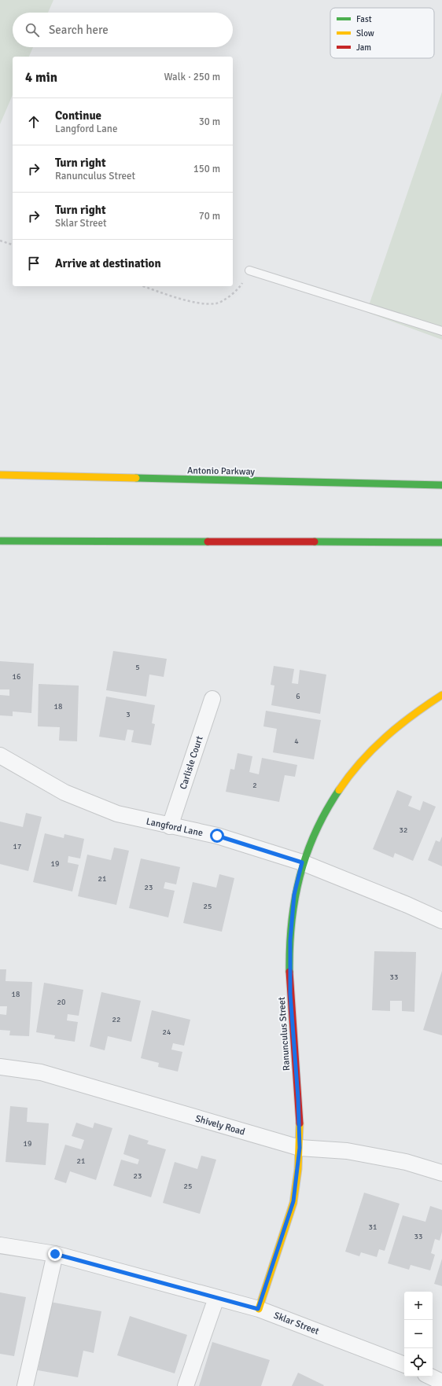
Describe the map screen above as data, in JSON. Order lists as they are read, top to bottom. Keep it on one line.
{"streets":{"main road":["Antonio Parkway","Ranunculus Street"],"street":["Carlisle Court","Langford Lane","Shively Road","Sklar Street"]},"crossings":[["Carlisle Court","Langford Lane"],["Langford Lane","Ranunculus Street"],["Ranunculus Street","Shively Road"],["Ranunculus Street","Sklar Street"]],"house_numbers":["5","16","6","18","3","4","2","32","17","19","21","23","25","33","18","20","22","24","19","21","23","25","31","33"],"legend":["Fast","Slow","Jam"],"page":{"search":"Search here","heading":["4 min","Walk · 250 m"],"list":[["Continue","Langford Lane","30 m"],["Turn right","Ranunculus Street","150 m"],["Turn right","Sklar Street","70 m"],"Arrive at destination"],"map_buttons":["+","−"]}}
